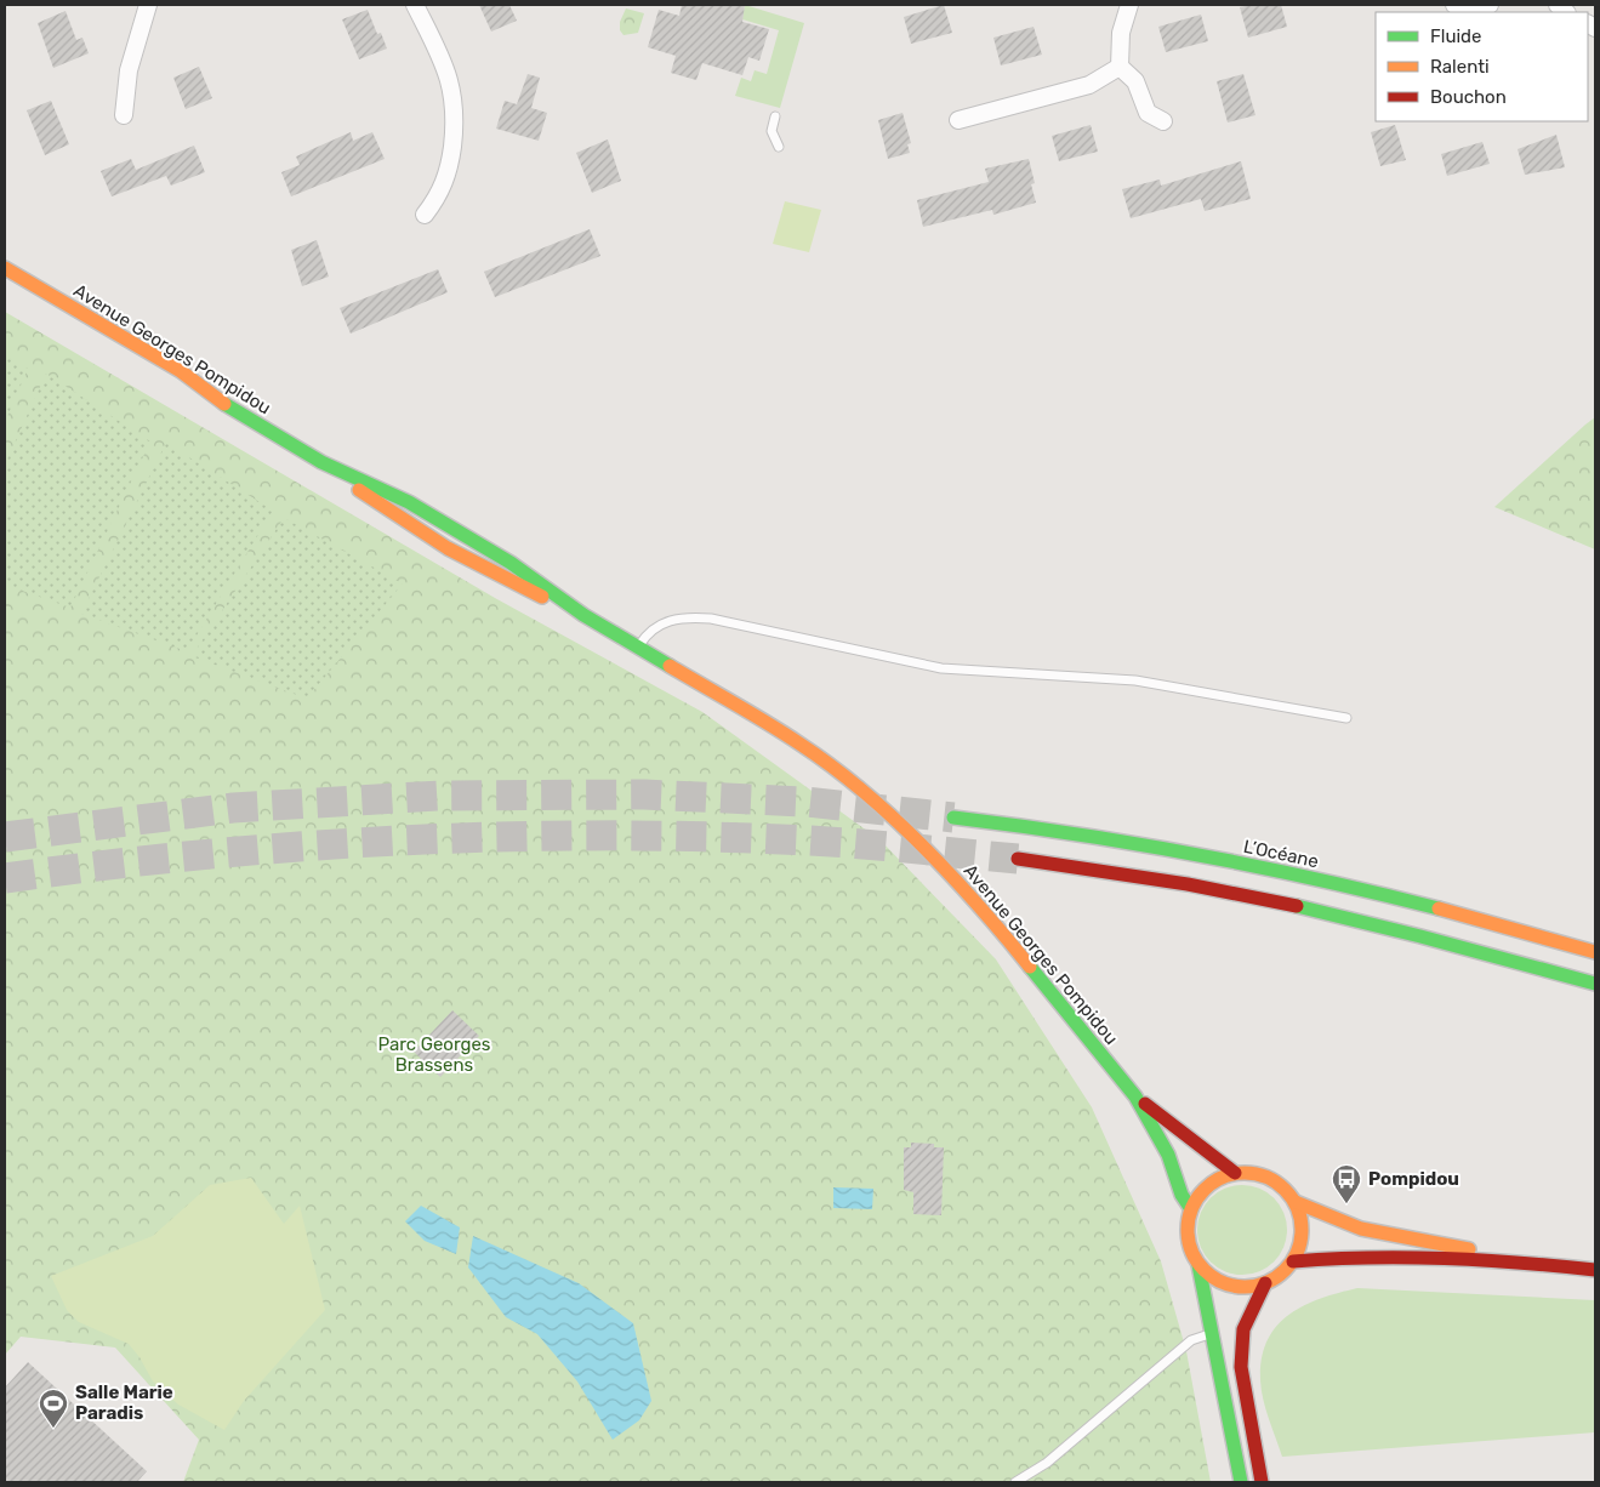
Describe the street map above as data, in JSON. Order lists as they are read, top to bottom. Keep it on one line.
{"streets":{"main road":["Avenue Georges Pompidou","L’Océane"]},"parks":["Parc Georges Brassens"],"places":{"bus stop":["Pompidou"],"sports":["Salle Marie Paradis"]},"legend":["Fluide","Ralenti","Bouchon"]}
